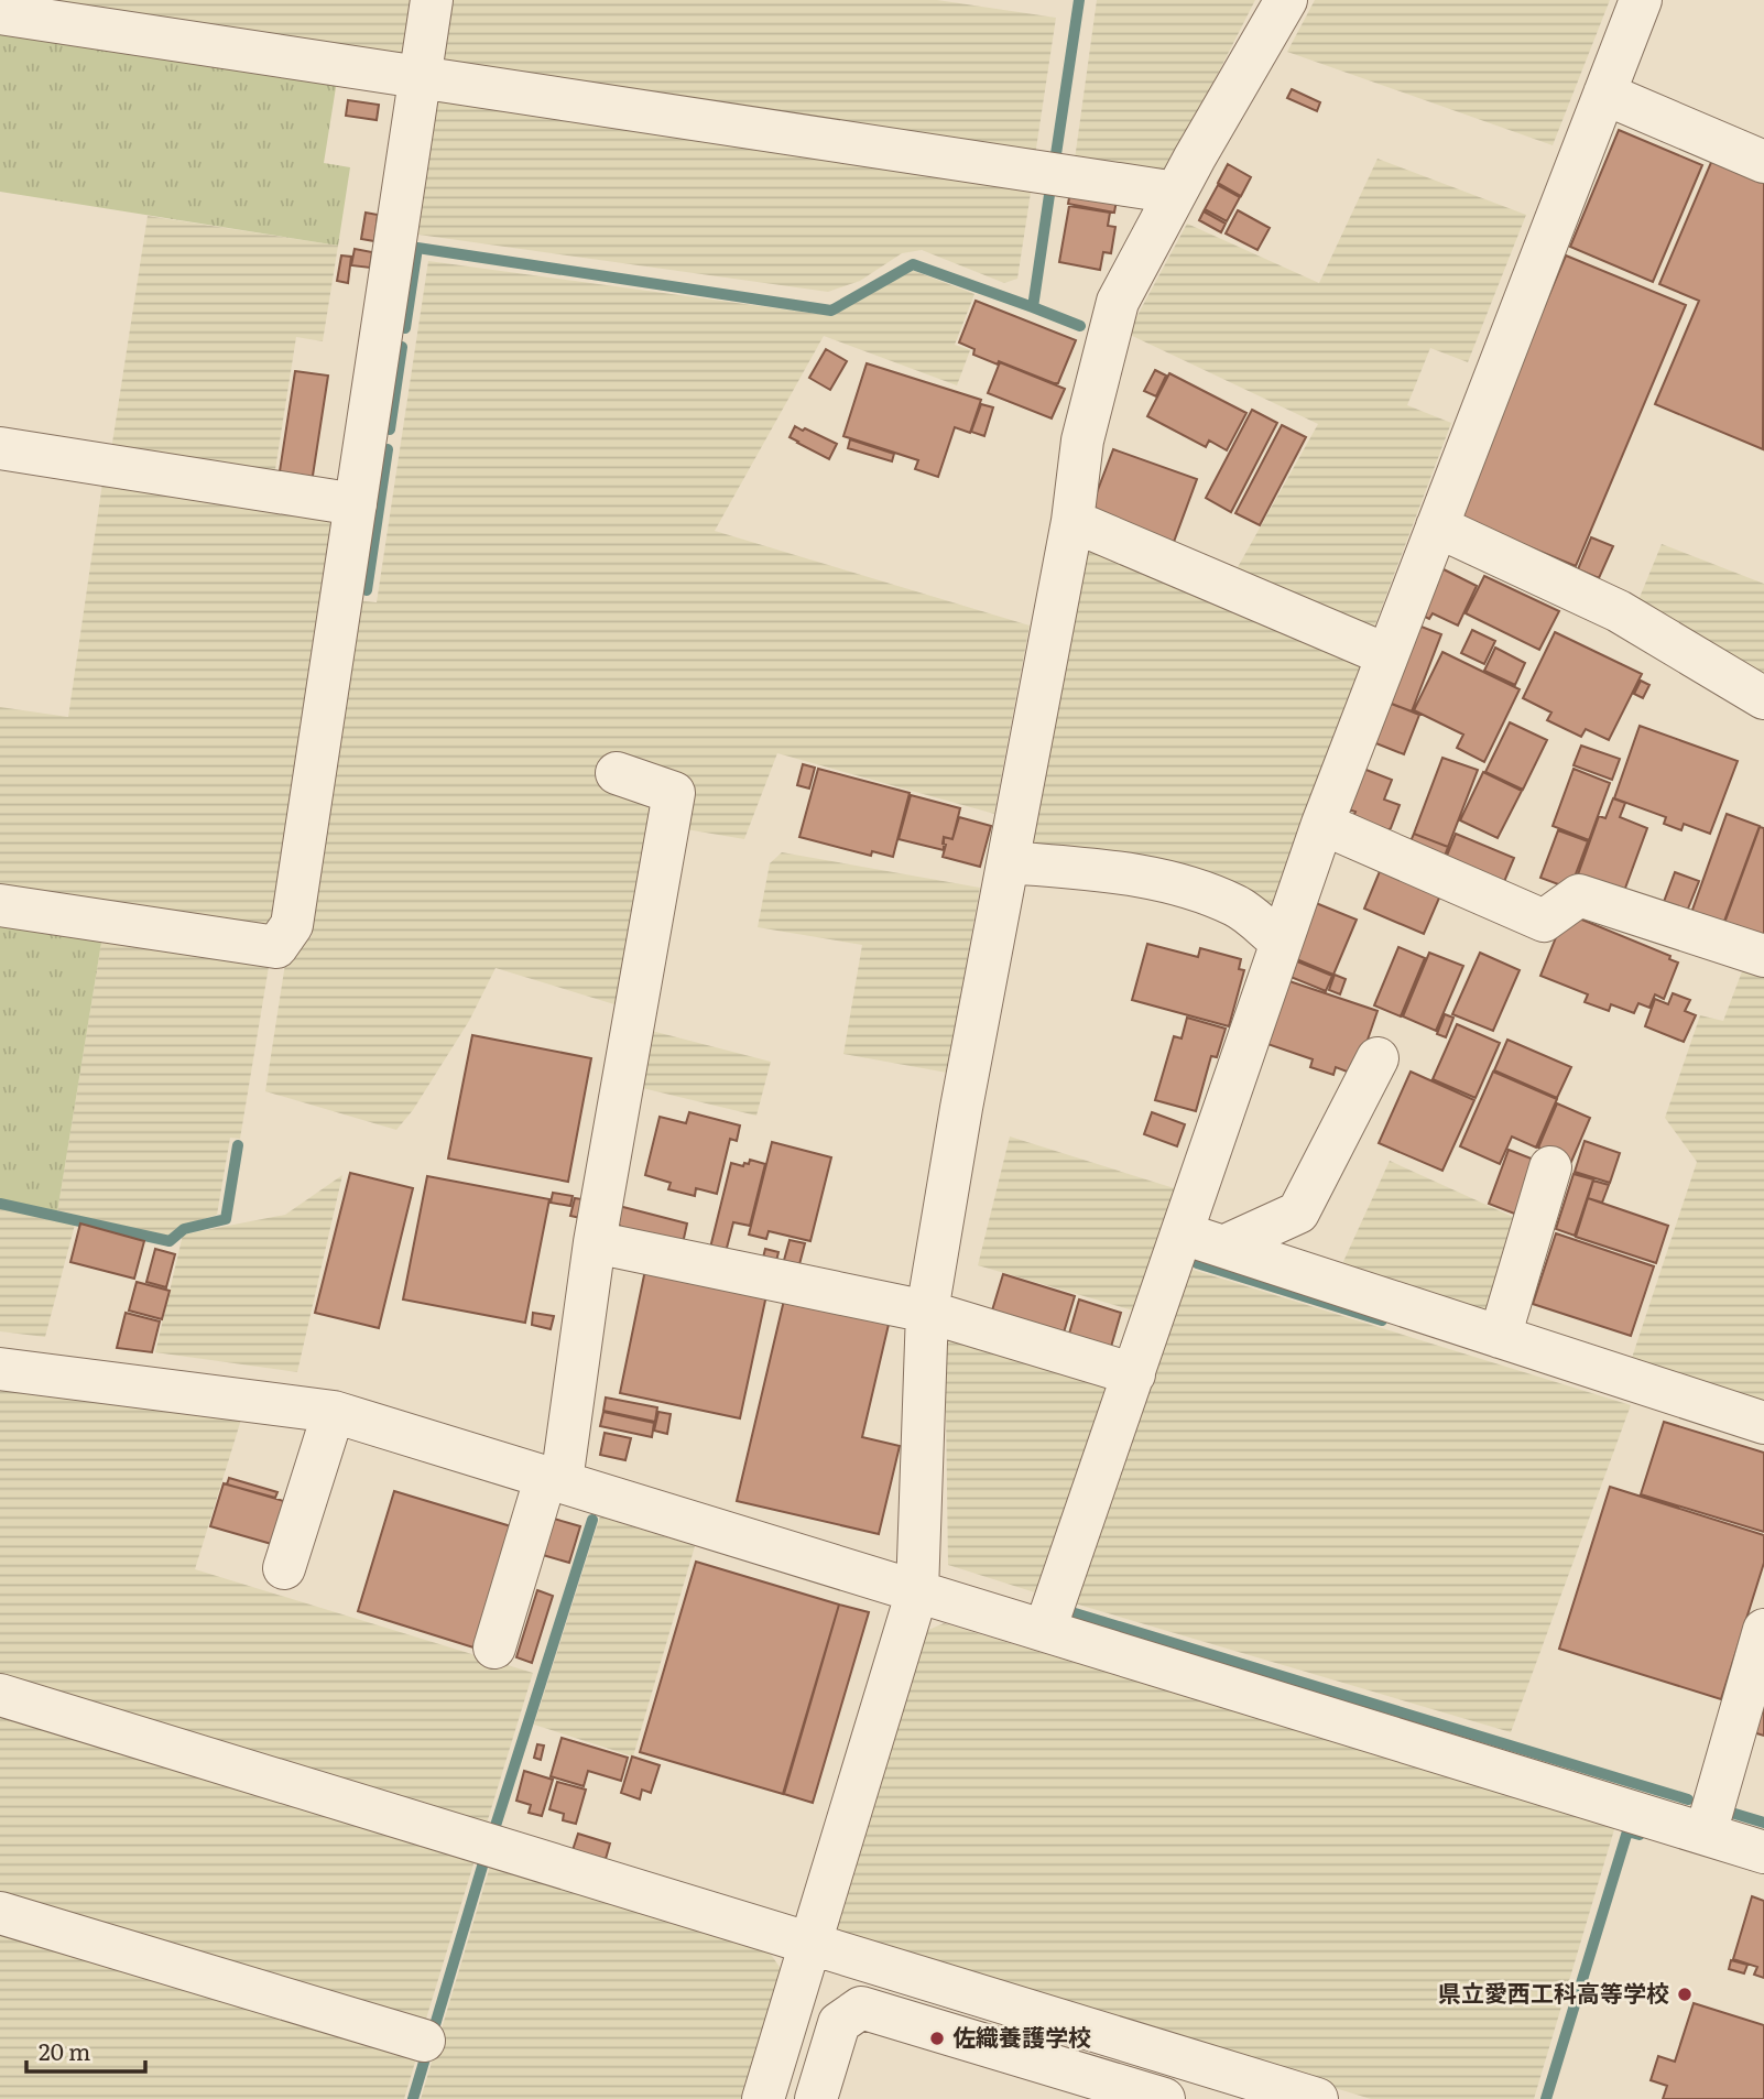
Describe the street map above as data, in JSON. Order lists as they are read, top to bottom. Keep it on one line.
{"places":["県立愛西工科高等学校","佐織養護学校"],"scale_bar":"20 m"}
